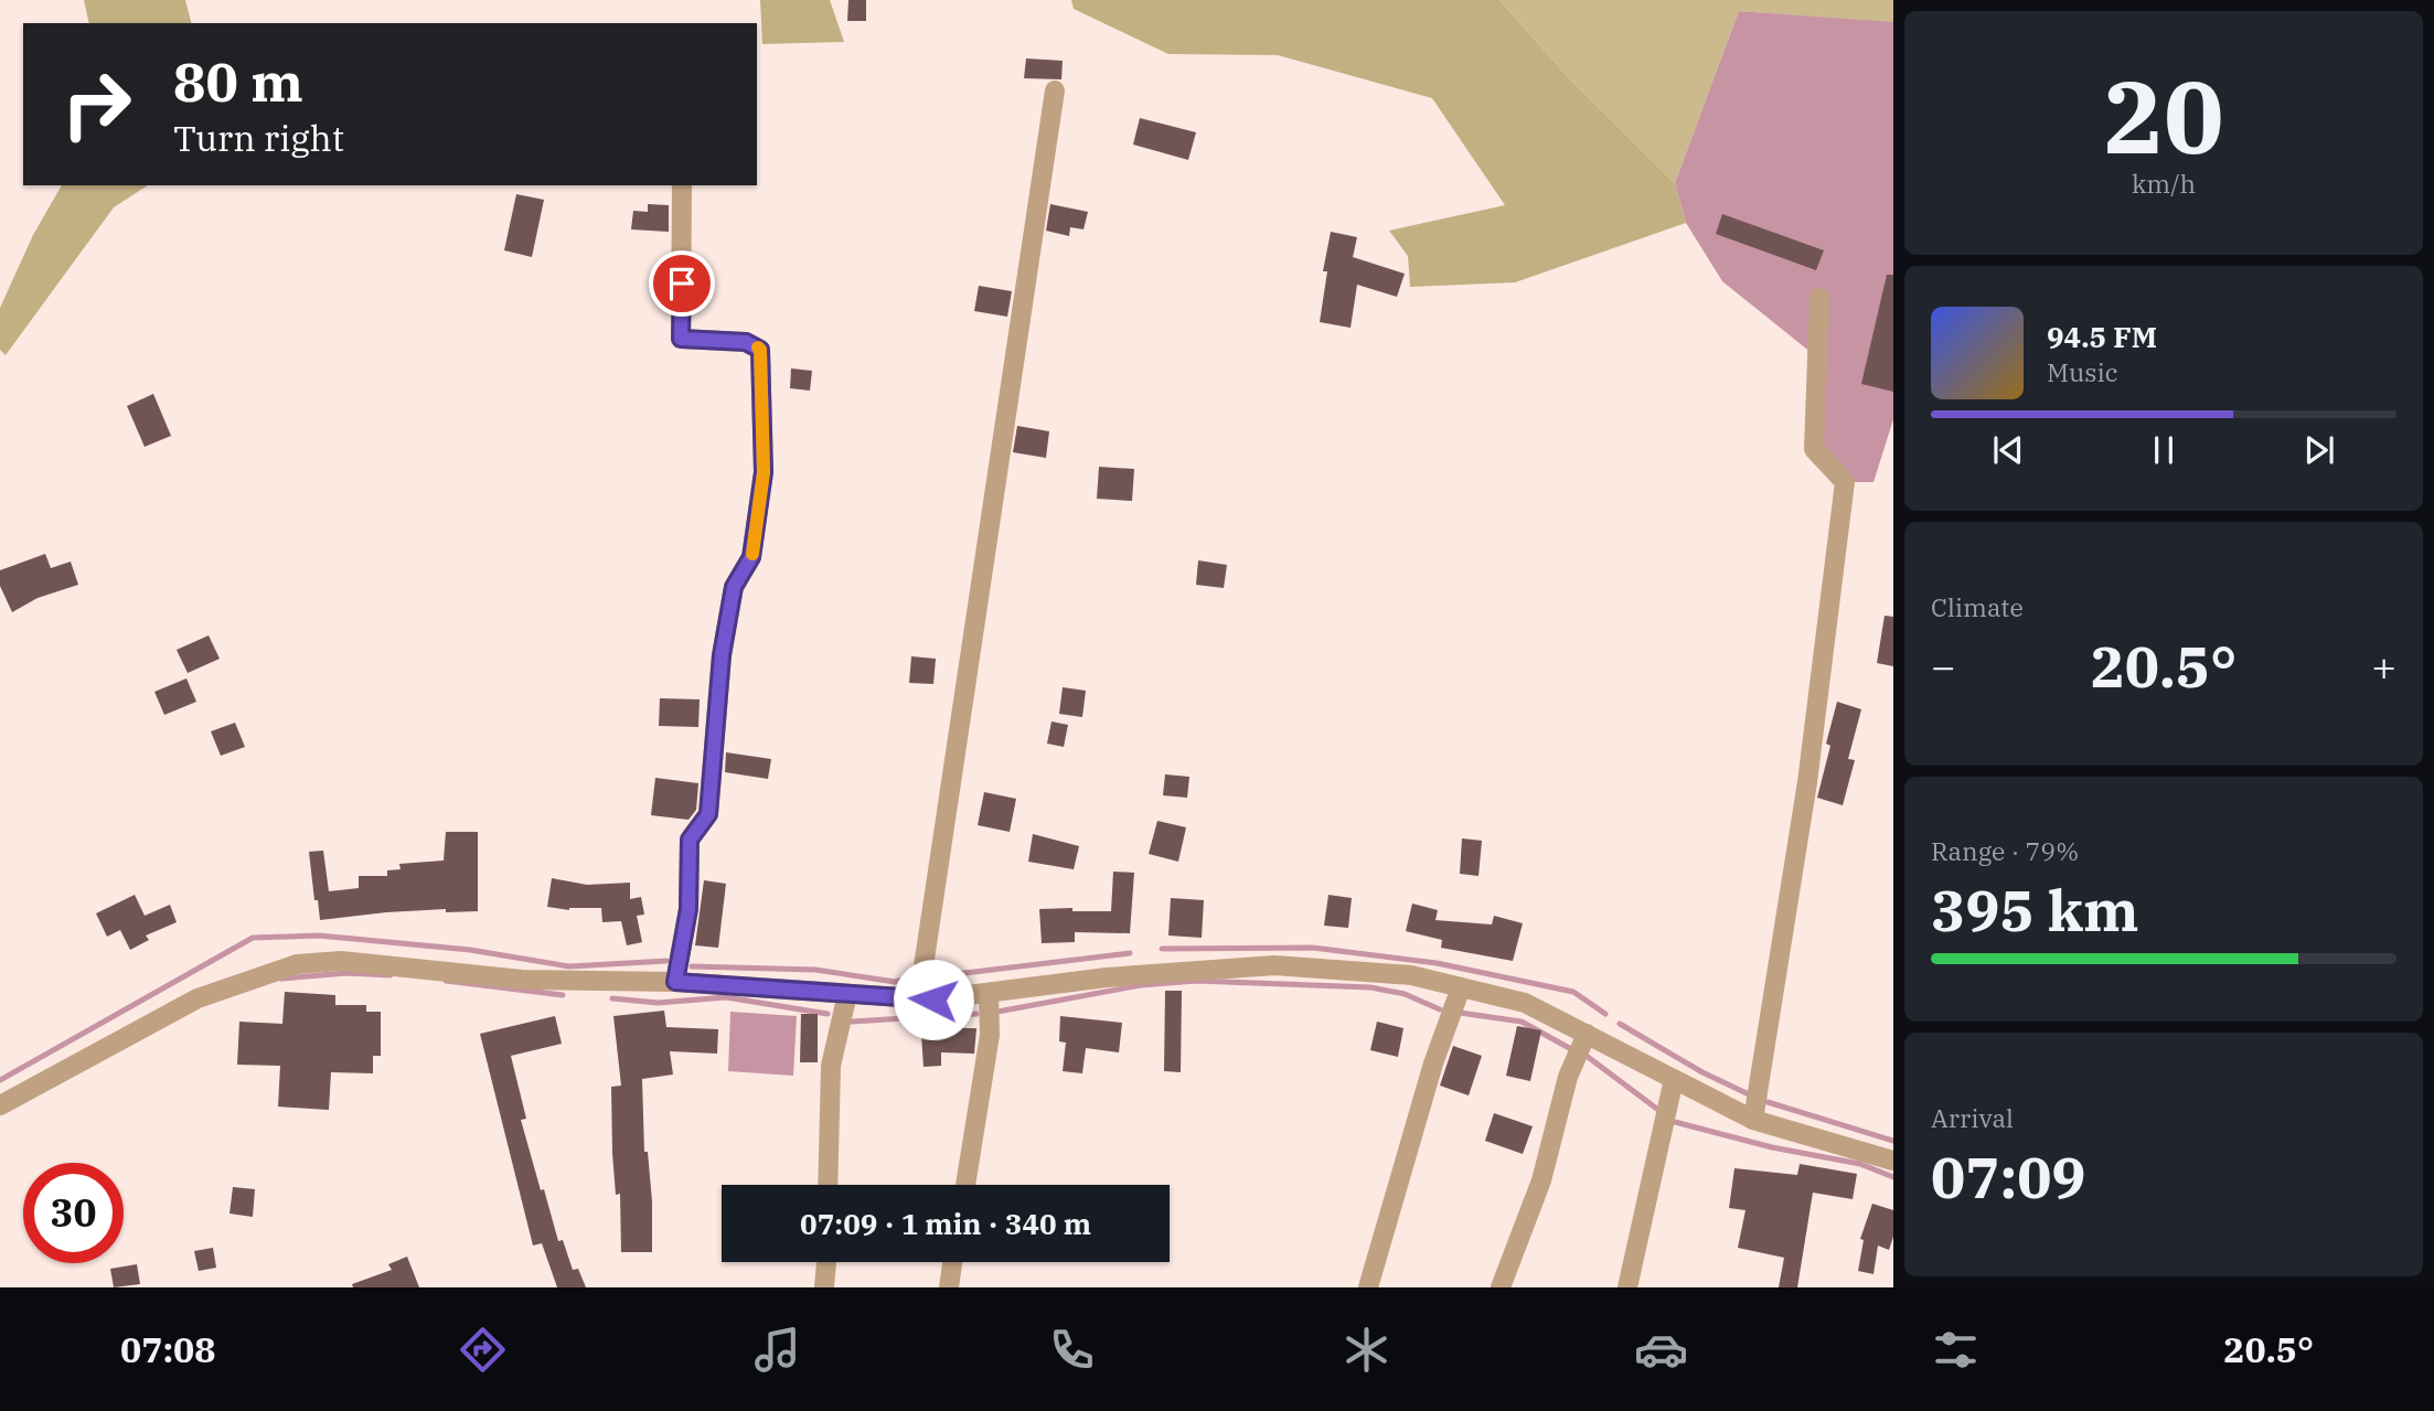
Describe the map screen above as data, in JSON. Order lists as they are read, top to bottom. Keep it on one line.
{"page":{"tile":[["20","km/h"],"Climate",["Range · 79%","395 km"],["Arrival","07:09"]],"turn":["80 m","Turn right"],"song":["94.5 FM","Music"],"heat":["−","20.5°","+"],"limit":"30","trip":"07:09 · 1 min · 340 m","tabs":["07:08","20.5°"]}}
